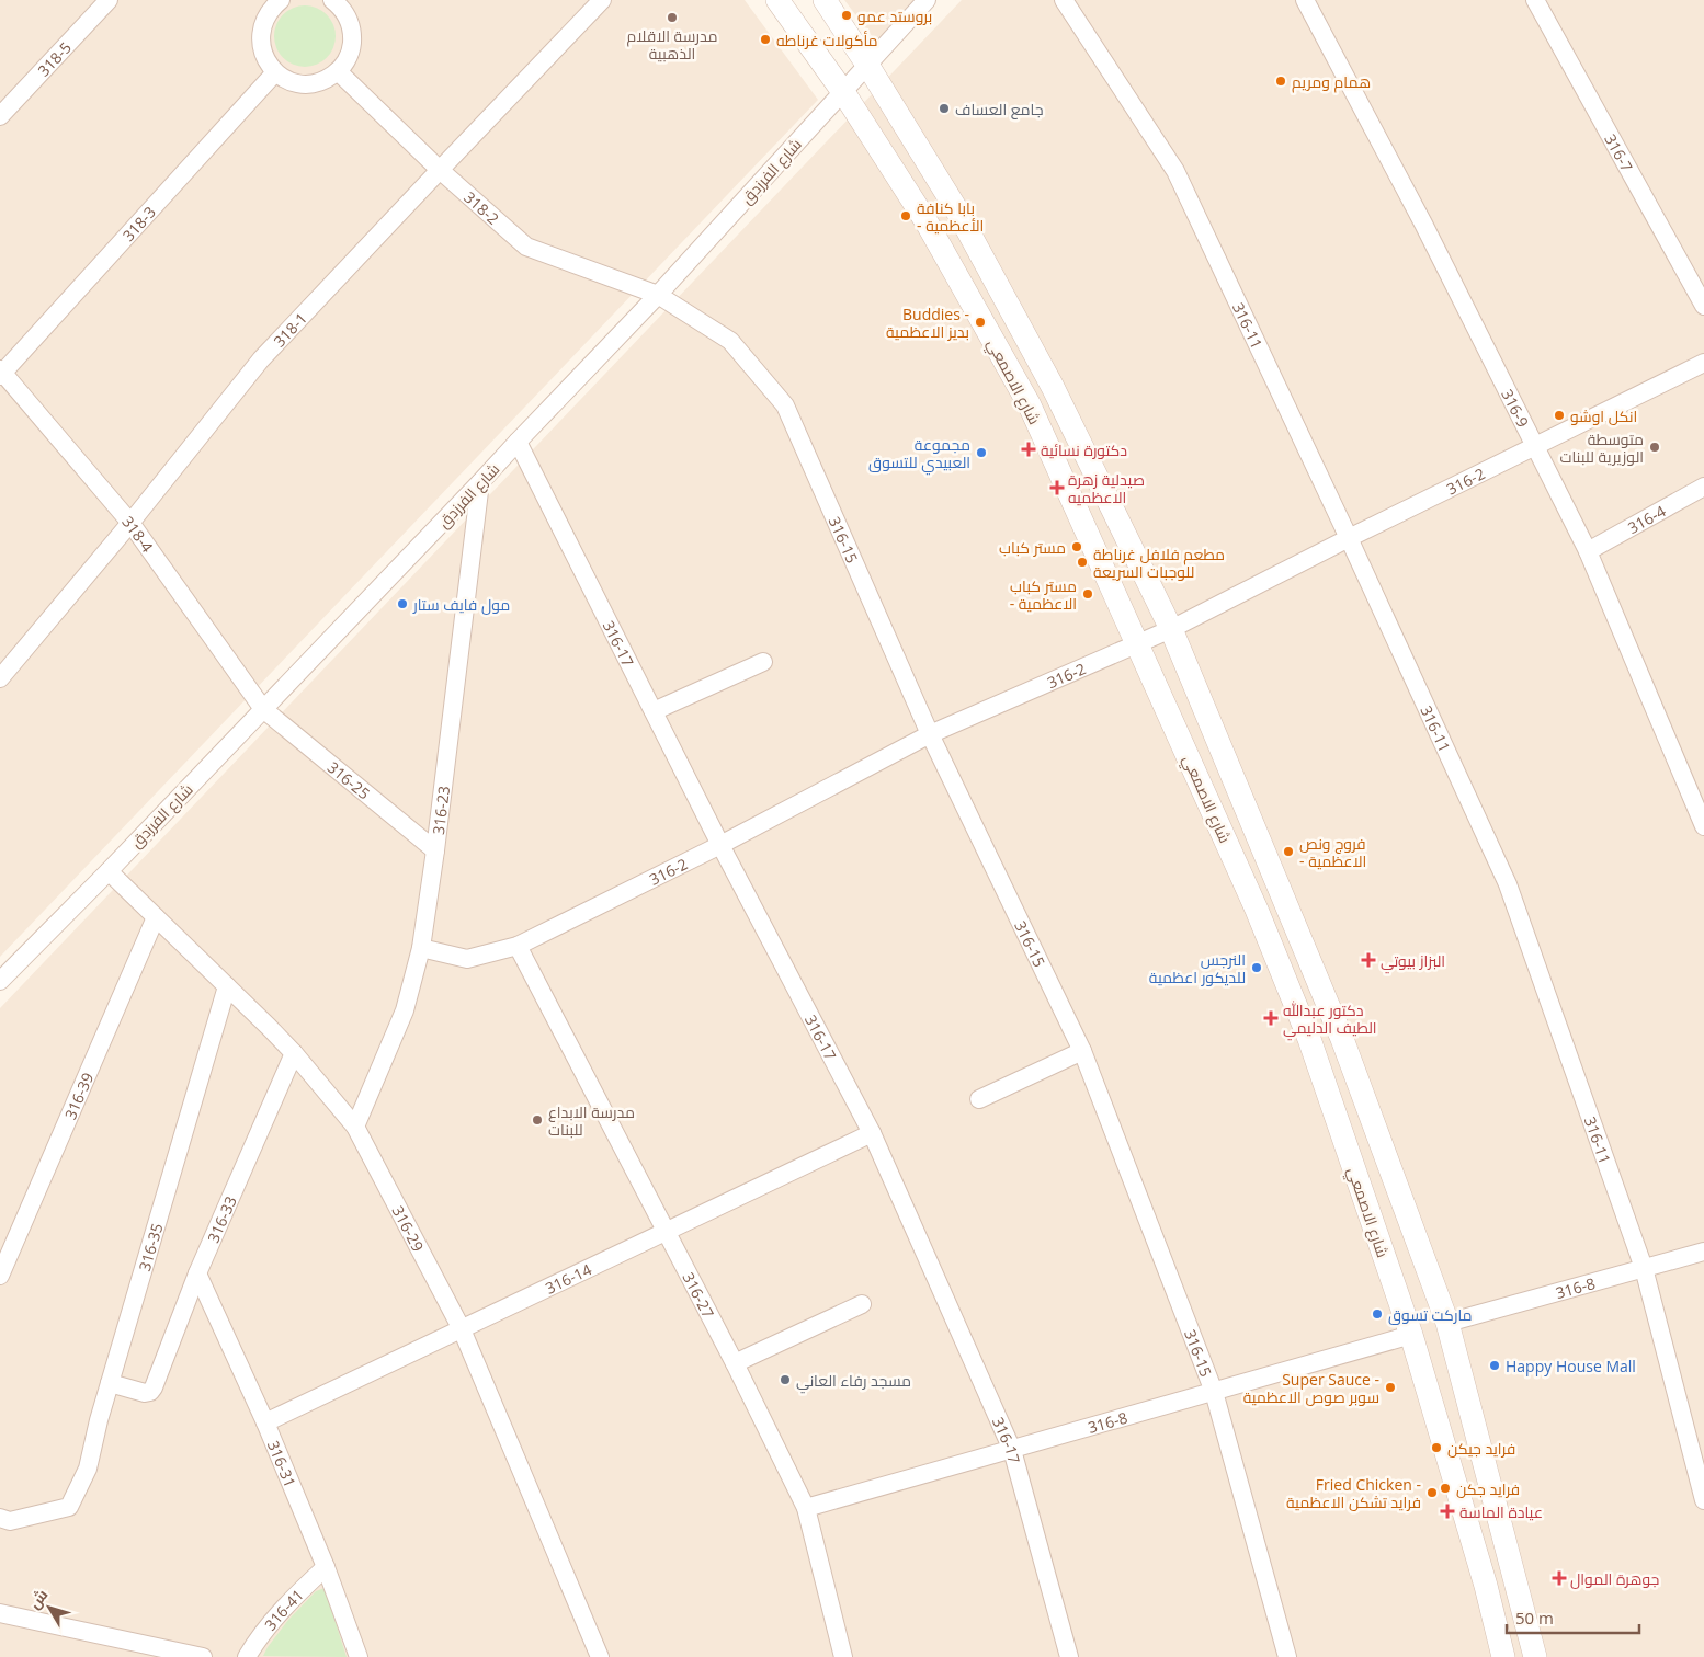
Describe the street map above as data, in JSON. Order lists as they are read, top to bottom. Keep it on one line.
{"streets":{"street":["318-5","316-7","شارع الفرزدق","318-2","318-3","316-11","318-1","شارع الاصمعي","316-9","316-2","316-4","318-4","316-15","316-17","316-25","316-23","316-39","316-33","316-29","316-35","316-14","316-8","316-27","316-31","316-41"]},"crossings":[["شارع الفرزدق","318-2"],["شارع الفرزدق","شارع الاصمعي"],["شارع الفرزدق","318-4"],["شارع الفرزدق","316-15"],["شارع الفرزدق","316-17"],["شارع الفرزدق","316-25"],["شارع الفرزدق","316-23"],["شارع الفرزدق","316-29"],["318-2","318-1"],["318-2","316-15"],["318-3","318-4"],["316-11","316-2"],["316-11","316-8"],["318-1","318-4"],["شارع الاصمعي","316-2"],["شارع الاصمعي","316-8"],["316-9","316-2"],["316-9","316-4"],["316-2","316-15"],["316-2","316-17"],["316-2","316-23"],["316-2","316-27"],["318-4","316-25"],["316-15","316-8"],["316-17","316-14"],["316-17","316-8"],["316-25","316-23"],["316-23","316-29"],["316-39","316-29"],["316-33","316-29"],["316-33","316-35"],["316-33","316-31"],["316-29","316-35"],["316-29","316-14"],["316-14","316-27"],["316-14","316-31"],["316-8","316-27"],["316-31","316-41"]],"places":{"other":["بروستد عمو","مدرسة الاقلام الذهبية","مأكولات غرناطه","همام ومريم","جامع العساف","بابا كنافة - الأعظمية","Buddies - بديز الاعظمية","انكل اوشو","متوسطة الوزيرية للبنات","مجموعة العبيدي للتسوق","مستر كباب","مطعم فلافل غرناطة للوجبات السريعة","مستر كباب - الاعظمية","مول فايف ستار","فروج ونص - الاعظمية","النرجس للديكور اعظمية","مدرسة الابداع للبنات","ماركت تسوق","Happy House Mall","مسجد رفاء العاني","Super Sauce - سوبر صوص الاعظمية","فرايد جيكن","فرايد جكن","Fried Chicken - فرايد تشكن الاعظمية"],"health":["دكتورة نسائية","صيدلية زهرة الاعظميه","البزاز بيوتي","دكتور عبدالله الطيف الدليمي","عيادة الماسة","جوهرة الموال"]},"scale_bar":"50 m","north":"top left"}
